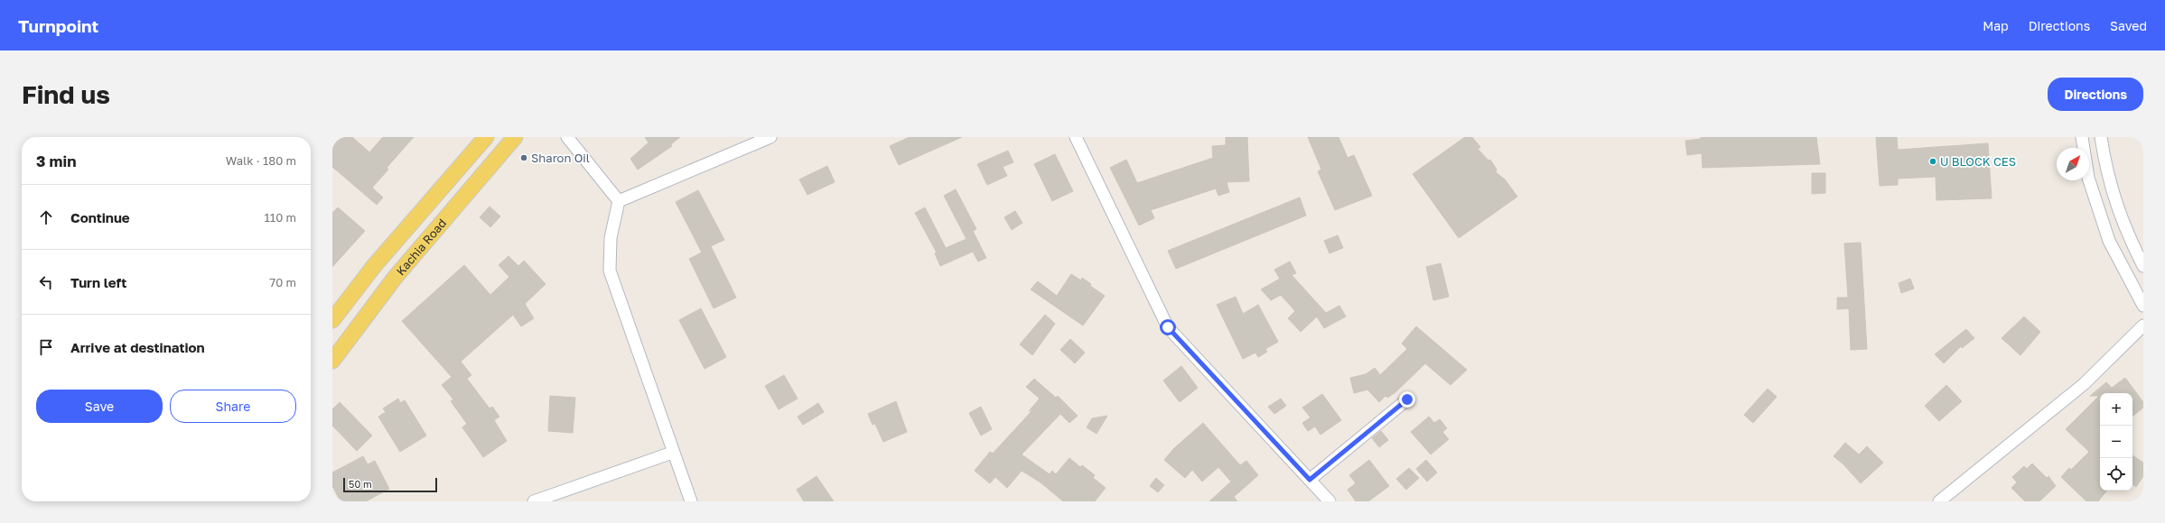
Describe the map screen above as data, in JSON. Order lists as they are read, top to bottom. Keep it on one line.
{"streets":{"main road":["Kachia Road"]},"places":["Sharon Oil","U BLOCK CES"],"scale_bar":"50 m","north":"top right","page":{"header":"Turnpoint","nav":["Map","Directions","Saved"],"buttons":["Directions",["Save","Share"]],"title":"Find us","heading":["3 min","Walk · 180 m"],"list":[["Continue","110 m"],["Turn left","70 m"],"Arrive at destination"],"map_buttons":["+","−"],"scale":"50 m"}}
